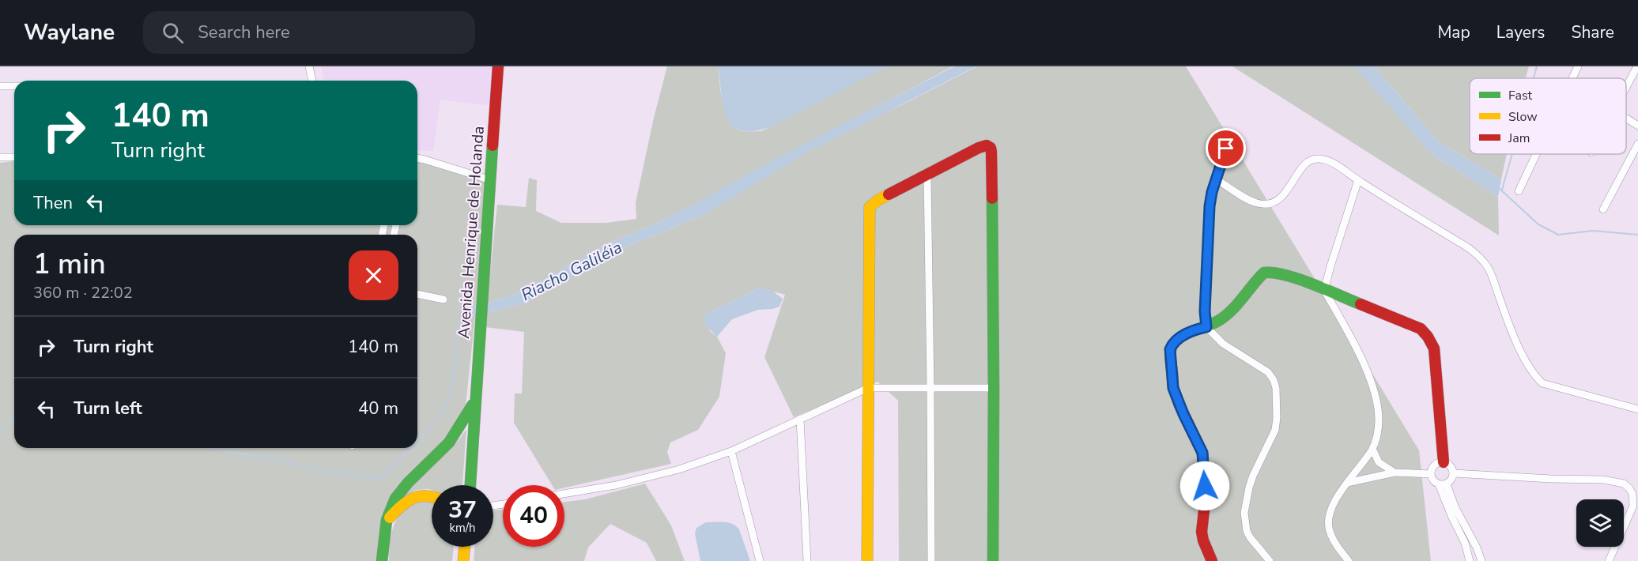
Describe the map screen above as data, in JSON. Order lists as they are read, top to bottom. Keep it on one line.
{"streets":{"street":["Avenida Henrique de Holanda"]},"water":["Riacho Galiléia"],"legend":["Fast","Slow","Jam"],"page":{"header":"Waylane","search":"Search here","nav":["Map","Layers","Share"],"turn":["140 m","Turn right"],"then":"Then","heading":["1 min","360 m · 22:02"],"list":[{"name":"Turn right","value":"140 m"},{"name":"Turn left","value":"40 m"}],"speed":"37 km/h","limit":"40"}}
